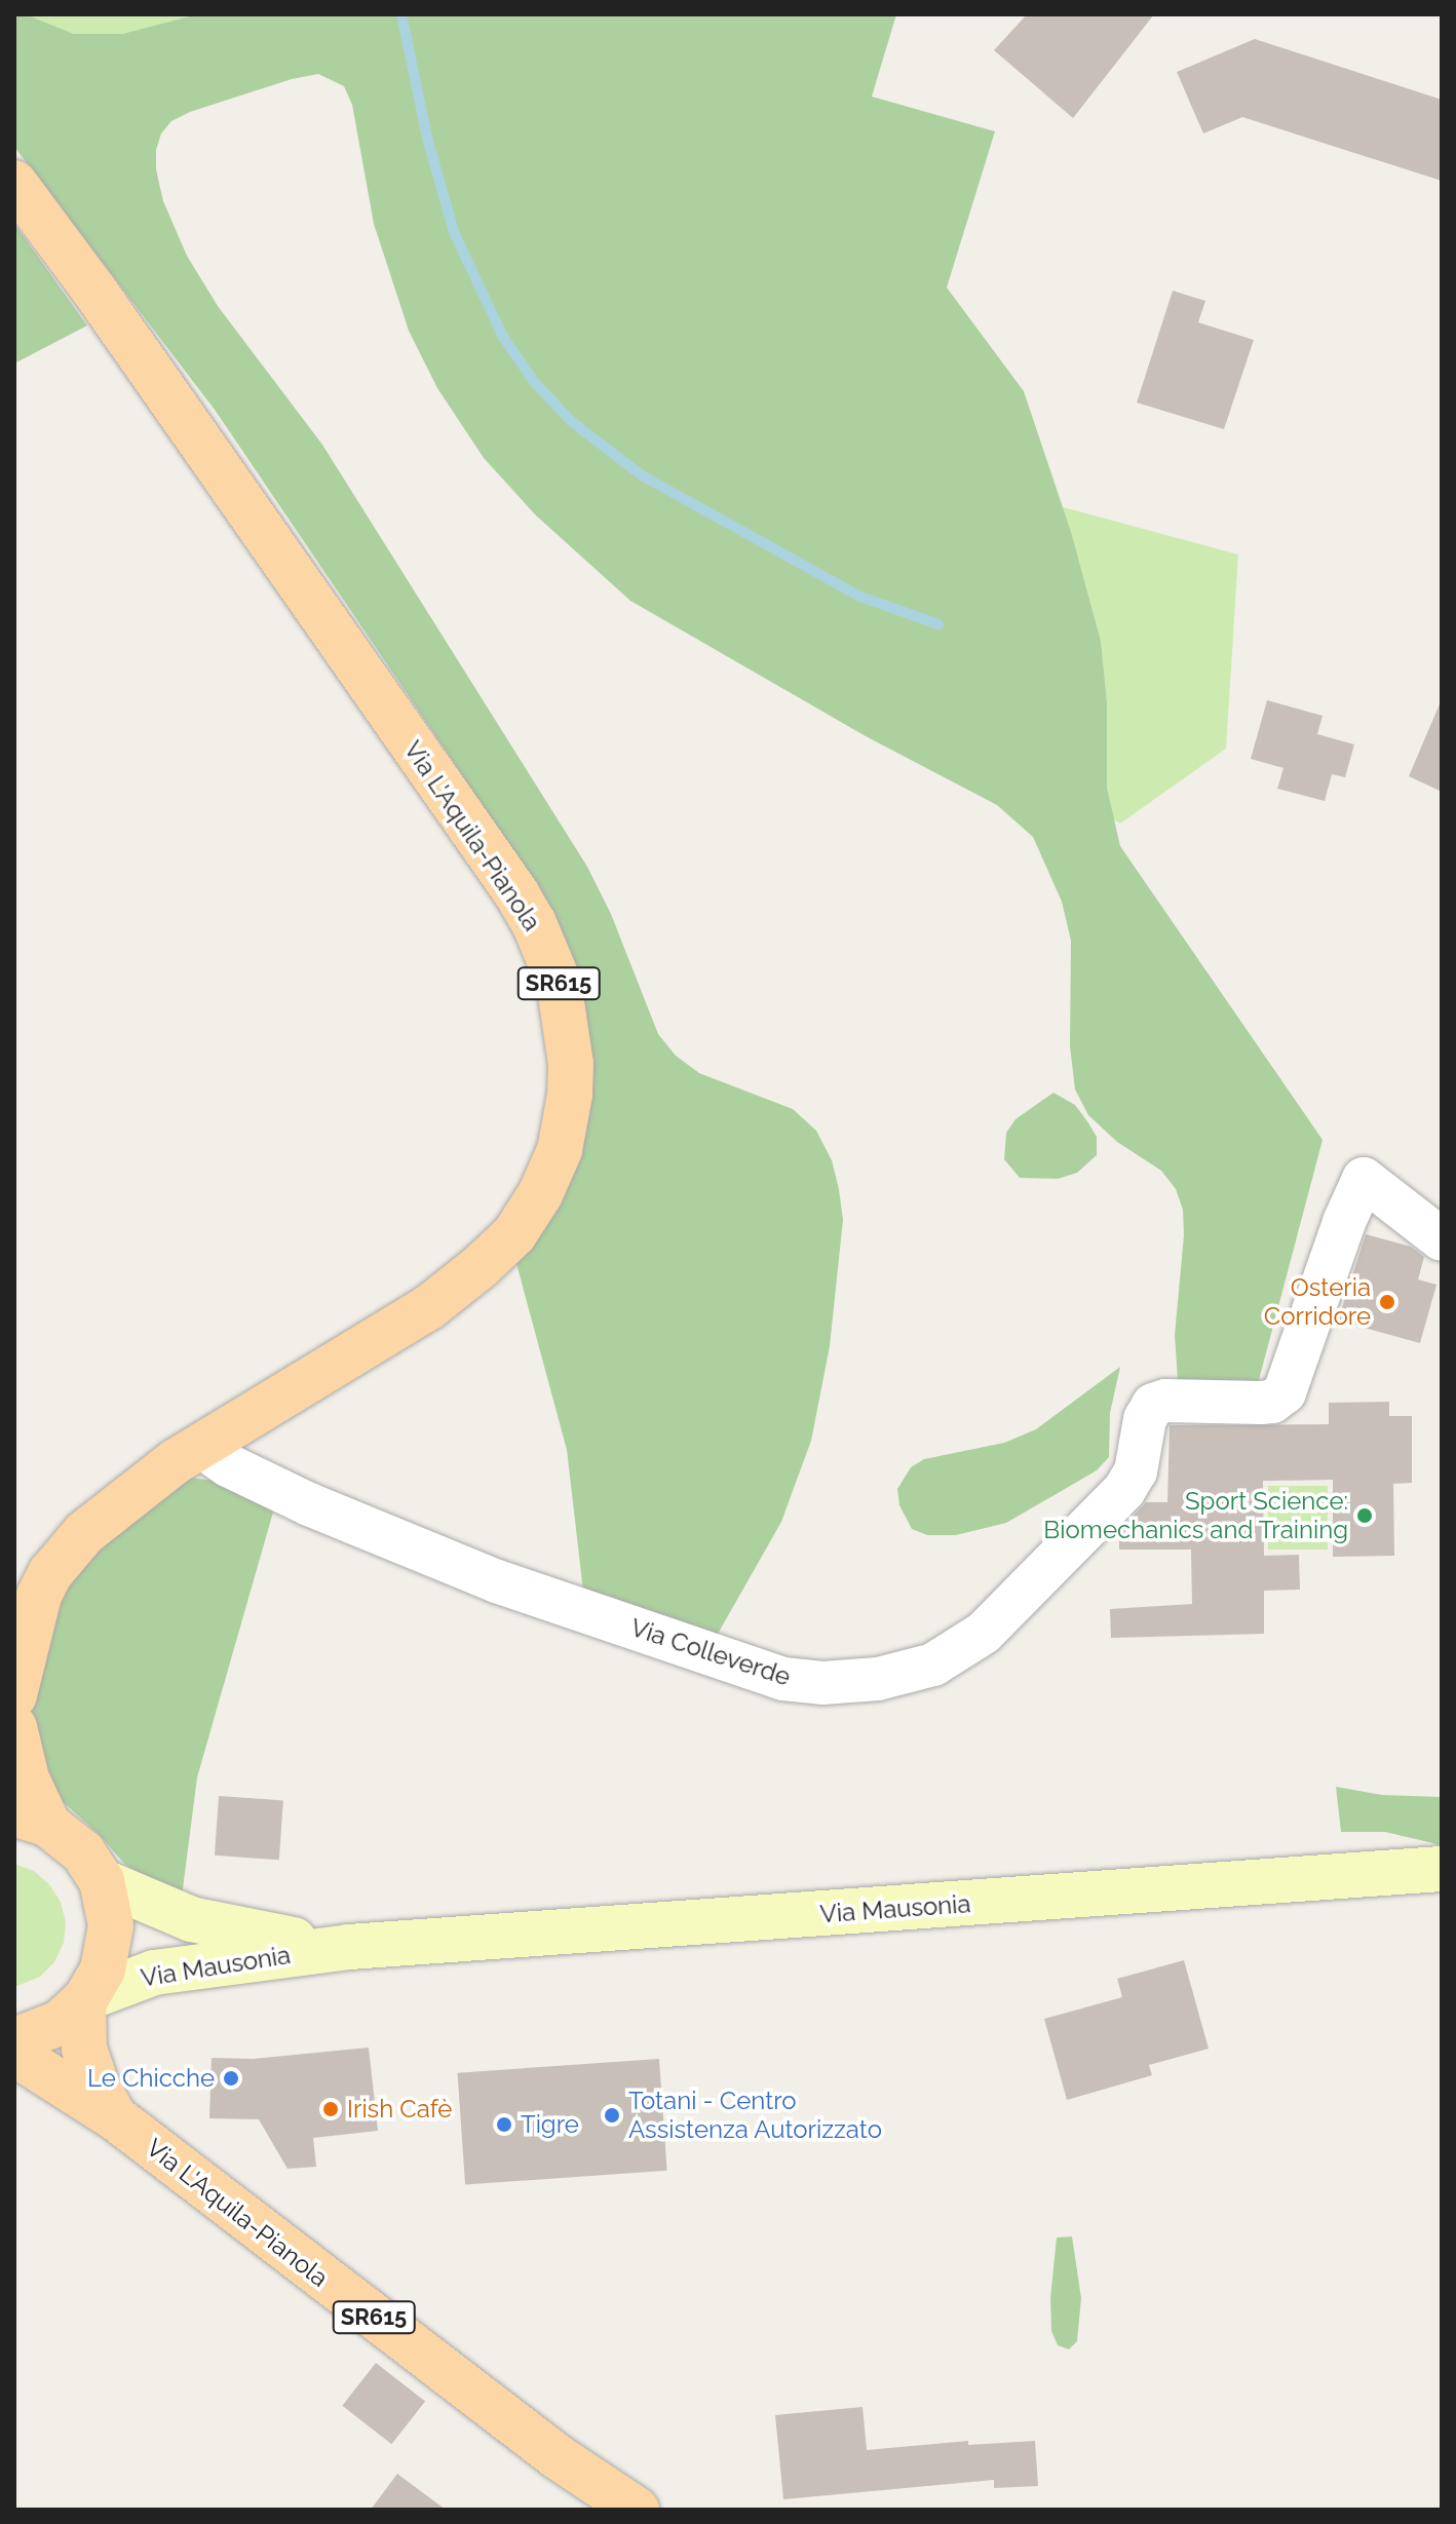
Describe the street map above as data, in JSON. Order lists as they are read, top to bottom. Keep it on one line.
{"streets":{"main road":["Via L'Aquila-Pianola","SR615","Via Mausonia"],"street":["Via Colleverde"]},"crossings":[["Via L'Aquila-Pianola","Via Colleverde"],["Via L'Aquila-Pianola","Via Mausonia"]],"places":["Osteria Corridore","Sport Science: Biomechanics and Training","Le Chicche","Irish Cafè","Totani - Centro Assistenza Autorizzato","Tigre"]}
